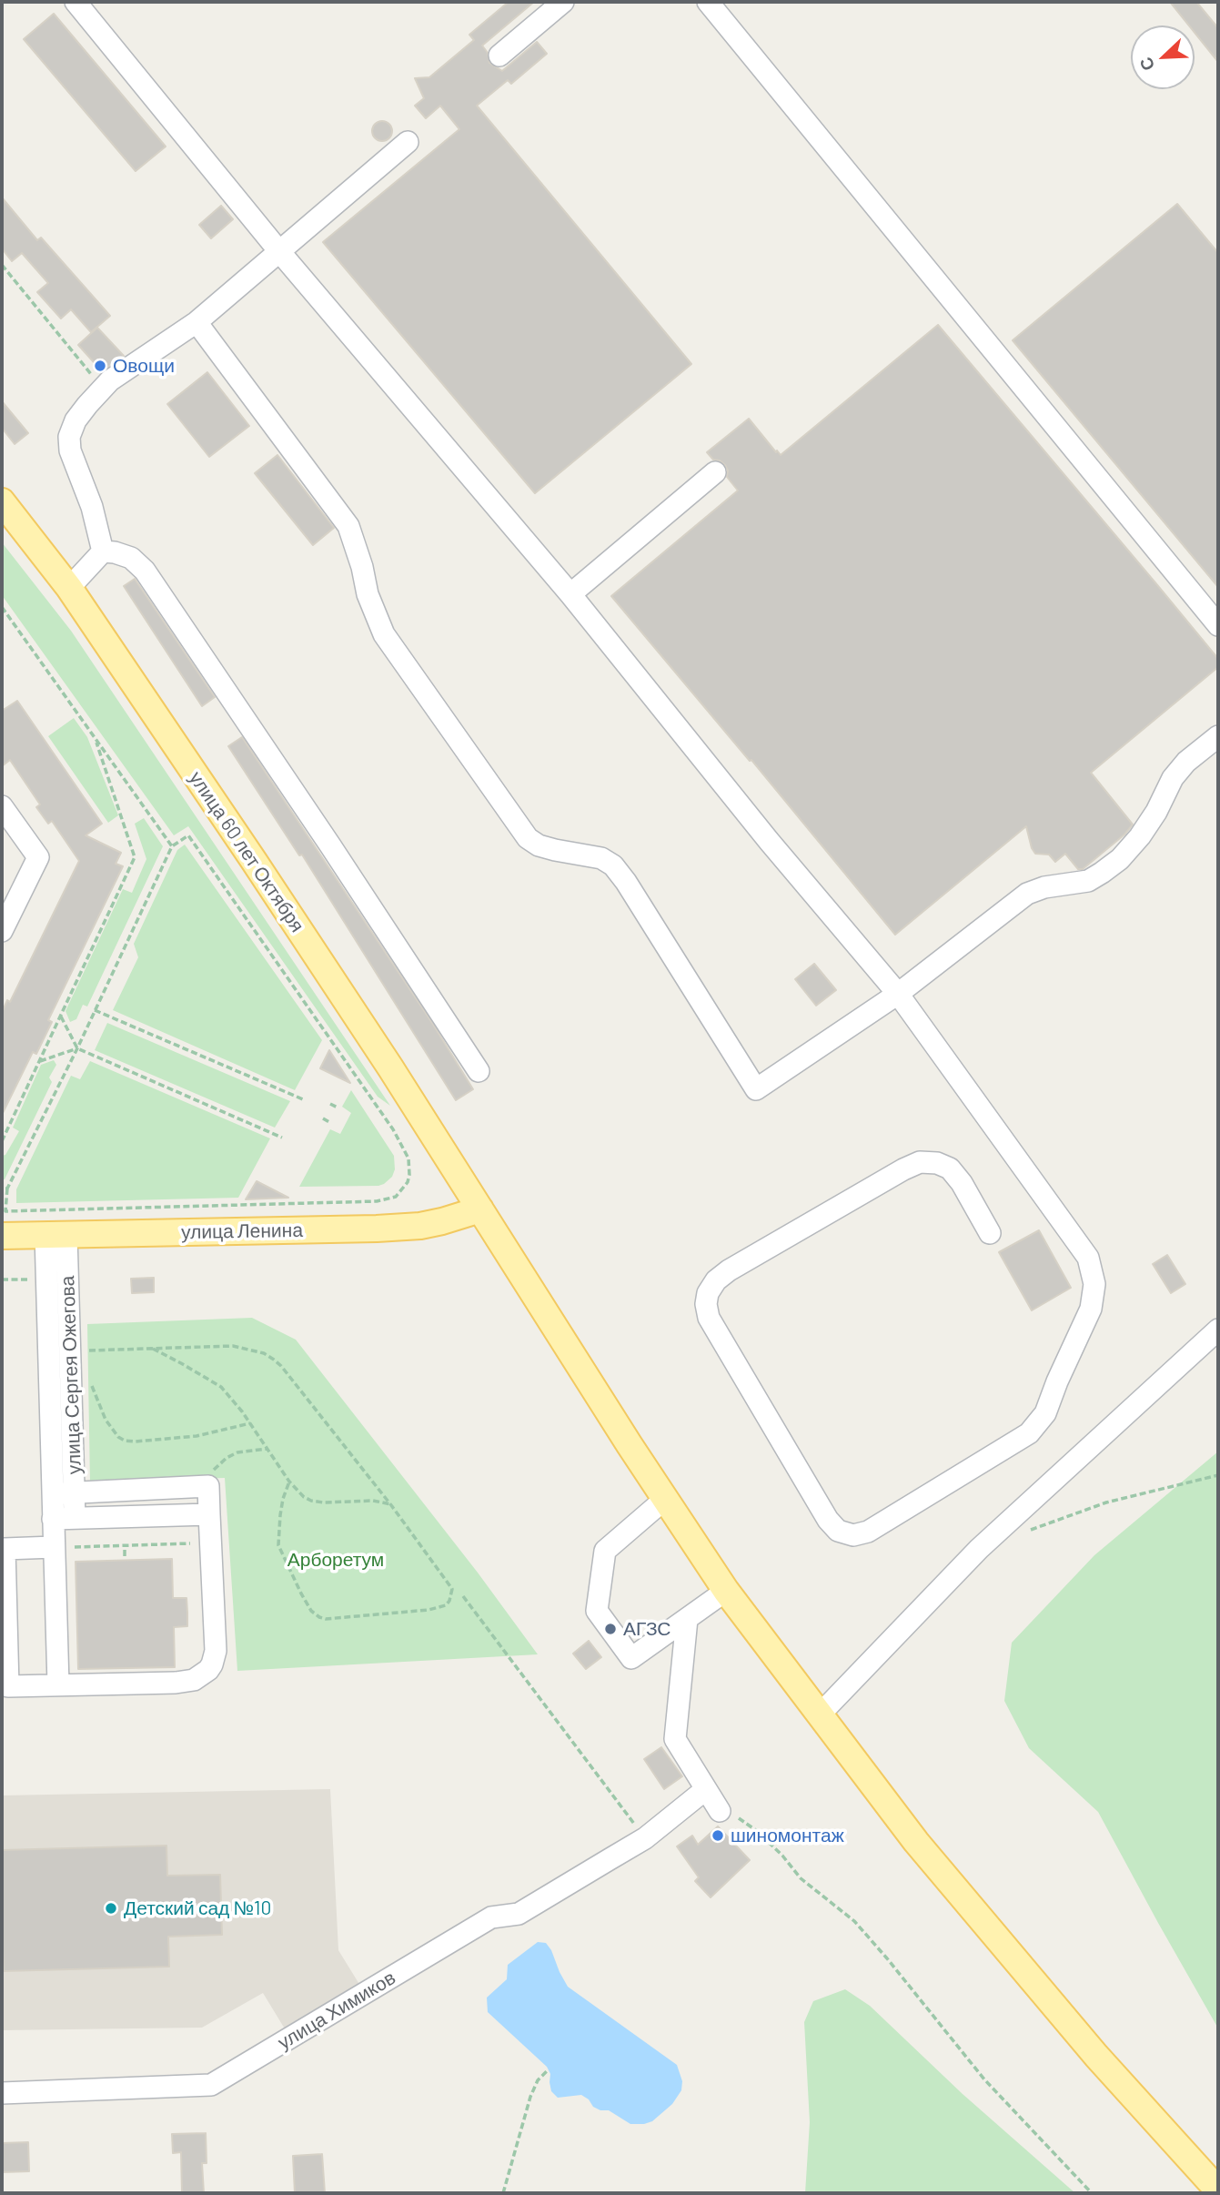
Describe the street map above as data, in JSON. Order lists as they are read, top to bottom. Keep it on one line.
{"streets":{"main road":["улица 60 лет Октября","улица Ленина"],"street":["улица Сергея Ожегова","улица Химиков"]},"crossings":[["улица 60 лет Октября","улица Ленина"],["улица Ленина","улица Сергея Ожегова"]],"parks":["Арборетум"],"places":["Овощи","АГЗС","шиномонтаж","Детский сад №10"],"north":"bottom left"}
